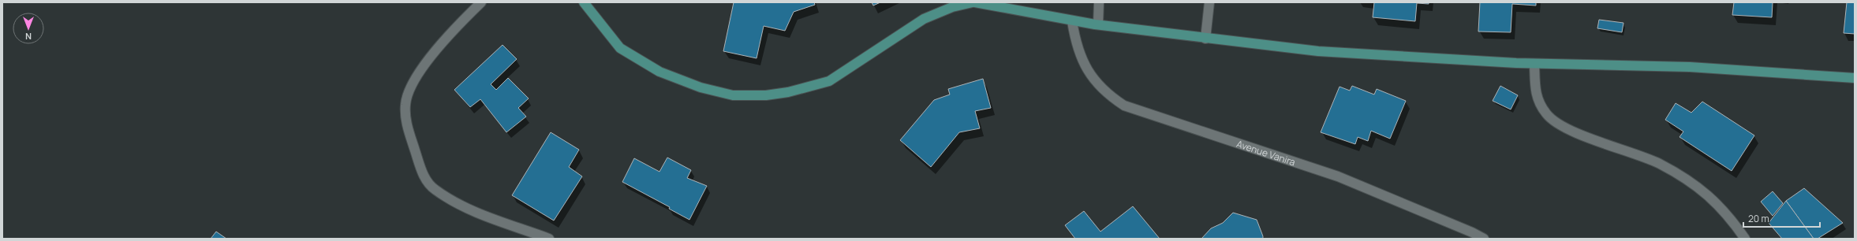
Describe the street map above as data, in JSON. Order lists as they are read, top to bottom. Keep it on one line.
{"streets":{"street":["Avenue Vanira"]},"scale_bar":"20 m","north":"bottom"}
